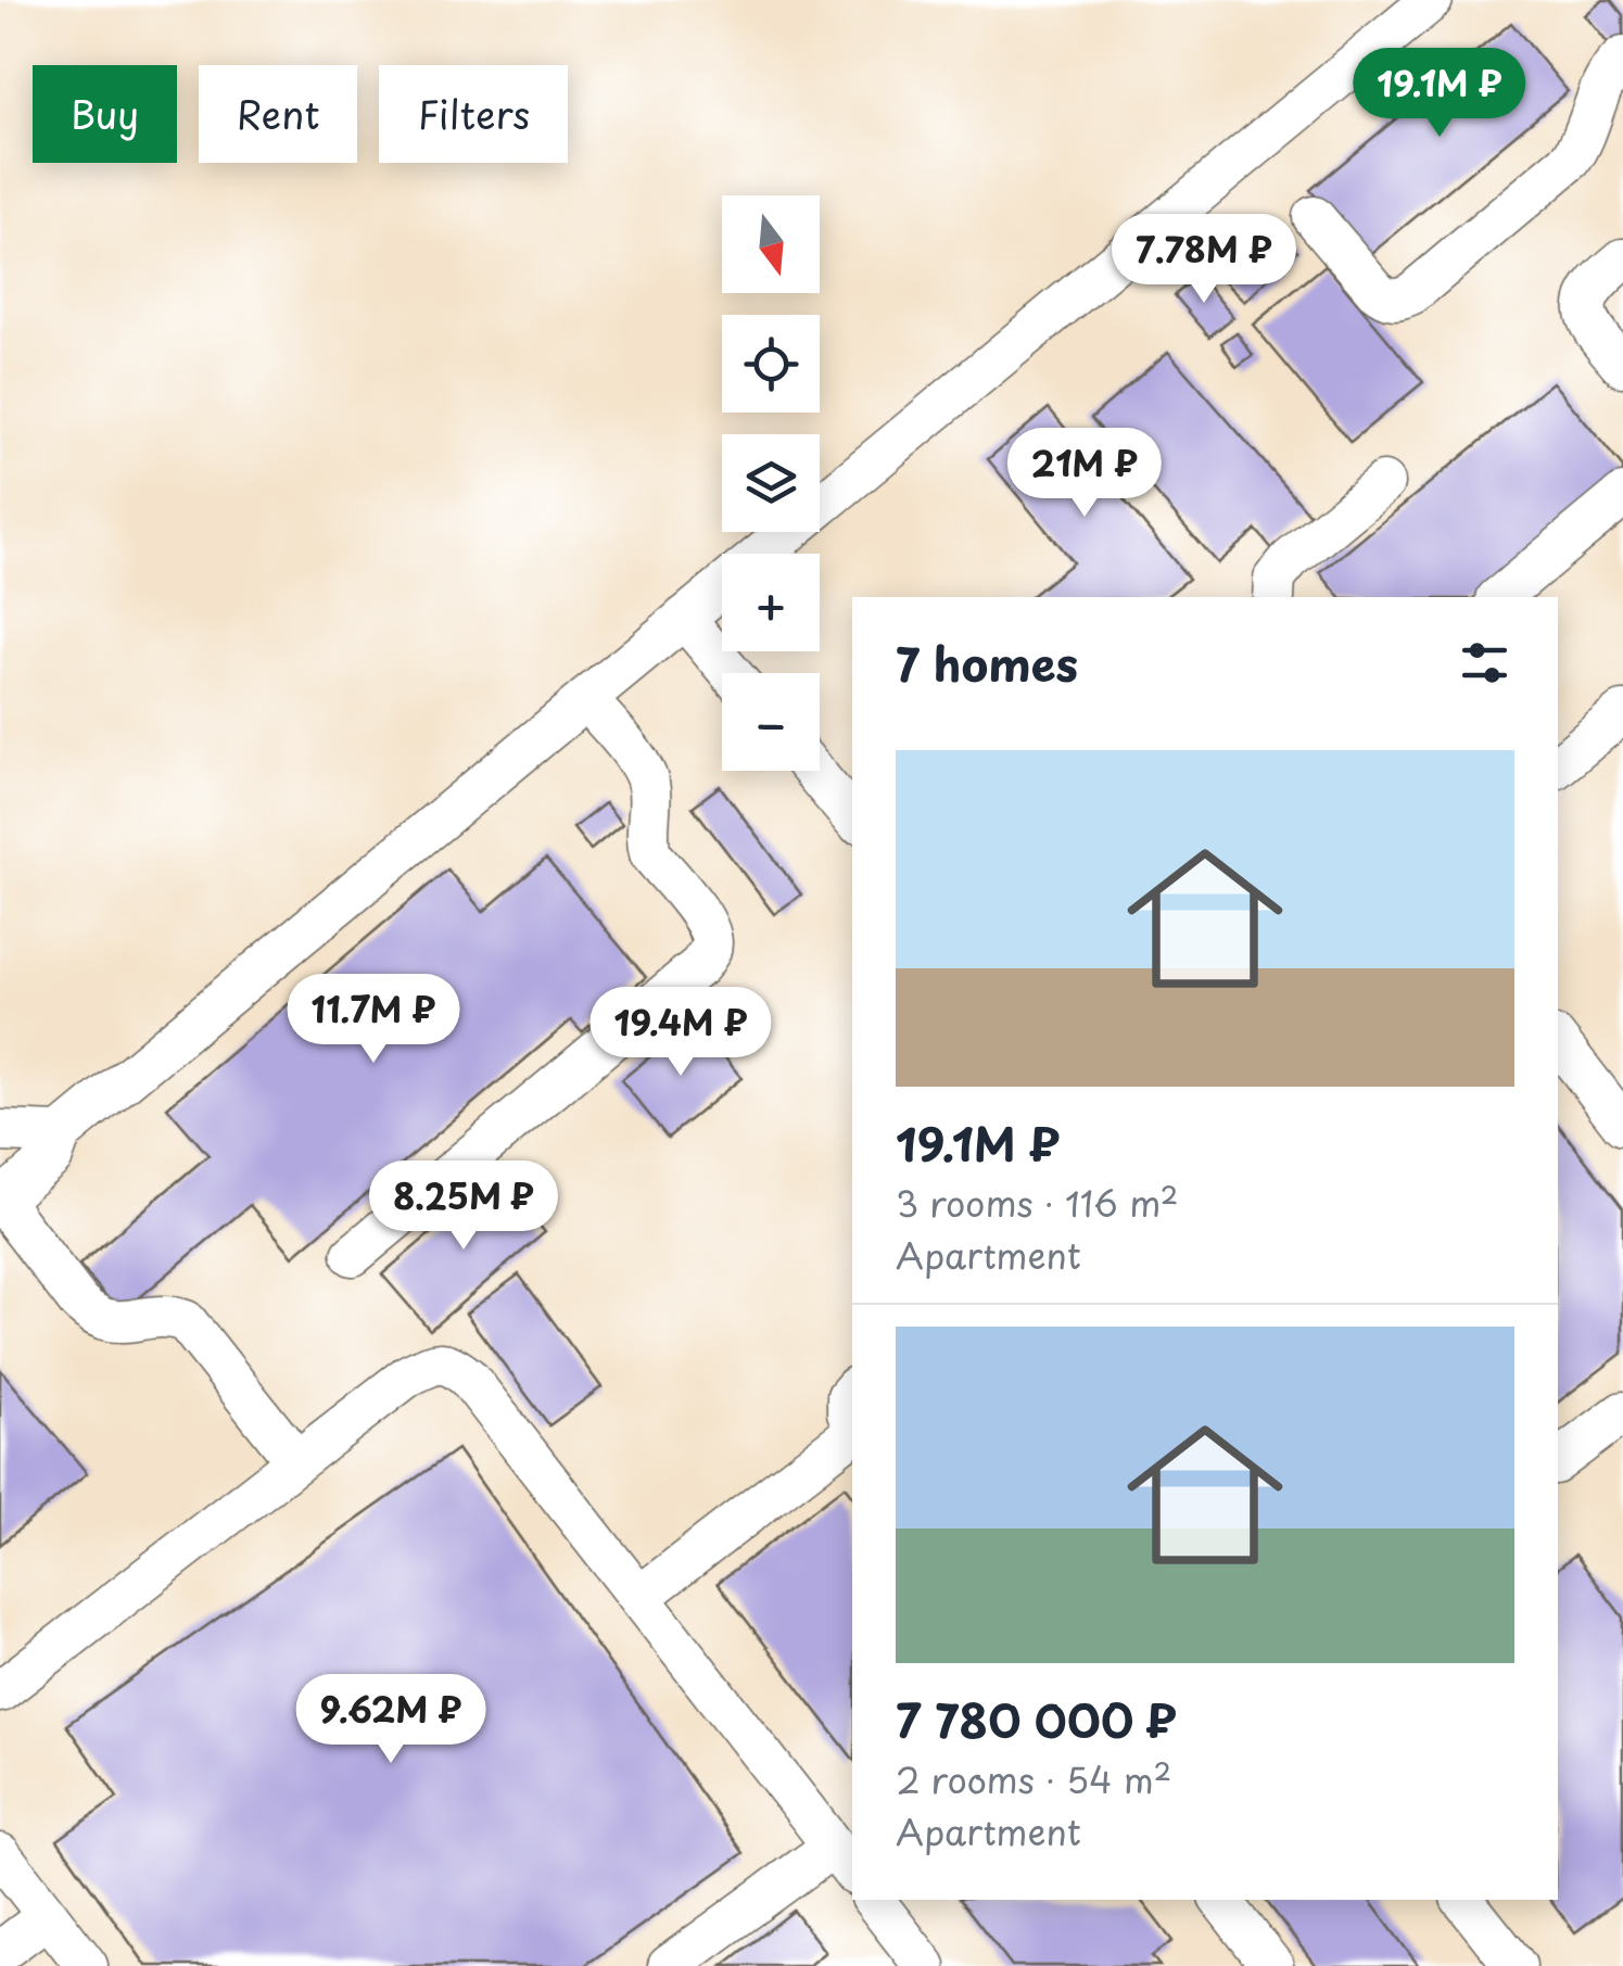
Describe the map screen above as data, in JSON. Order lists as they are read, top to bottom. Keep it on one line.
{"north":"bottom","page":{"price":["19.1M ₽","7.78M ₽","21M ₽","11.7M ₽","19.4M ₽","8.25M ₽","9.62M ₽"],"chip":["Buy","Rent","Filters"],"map_buttons":["+","−"],"heading":"7 homes","list":[{"name":"19.1M ₽","note":"3 rooms · 116 m² · Apartment"},{"name":"7 780 000 ₽","note":"2 rooms · 54 m² · Apartment"}]}}
